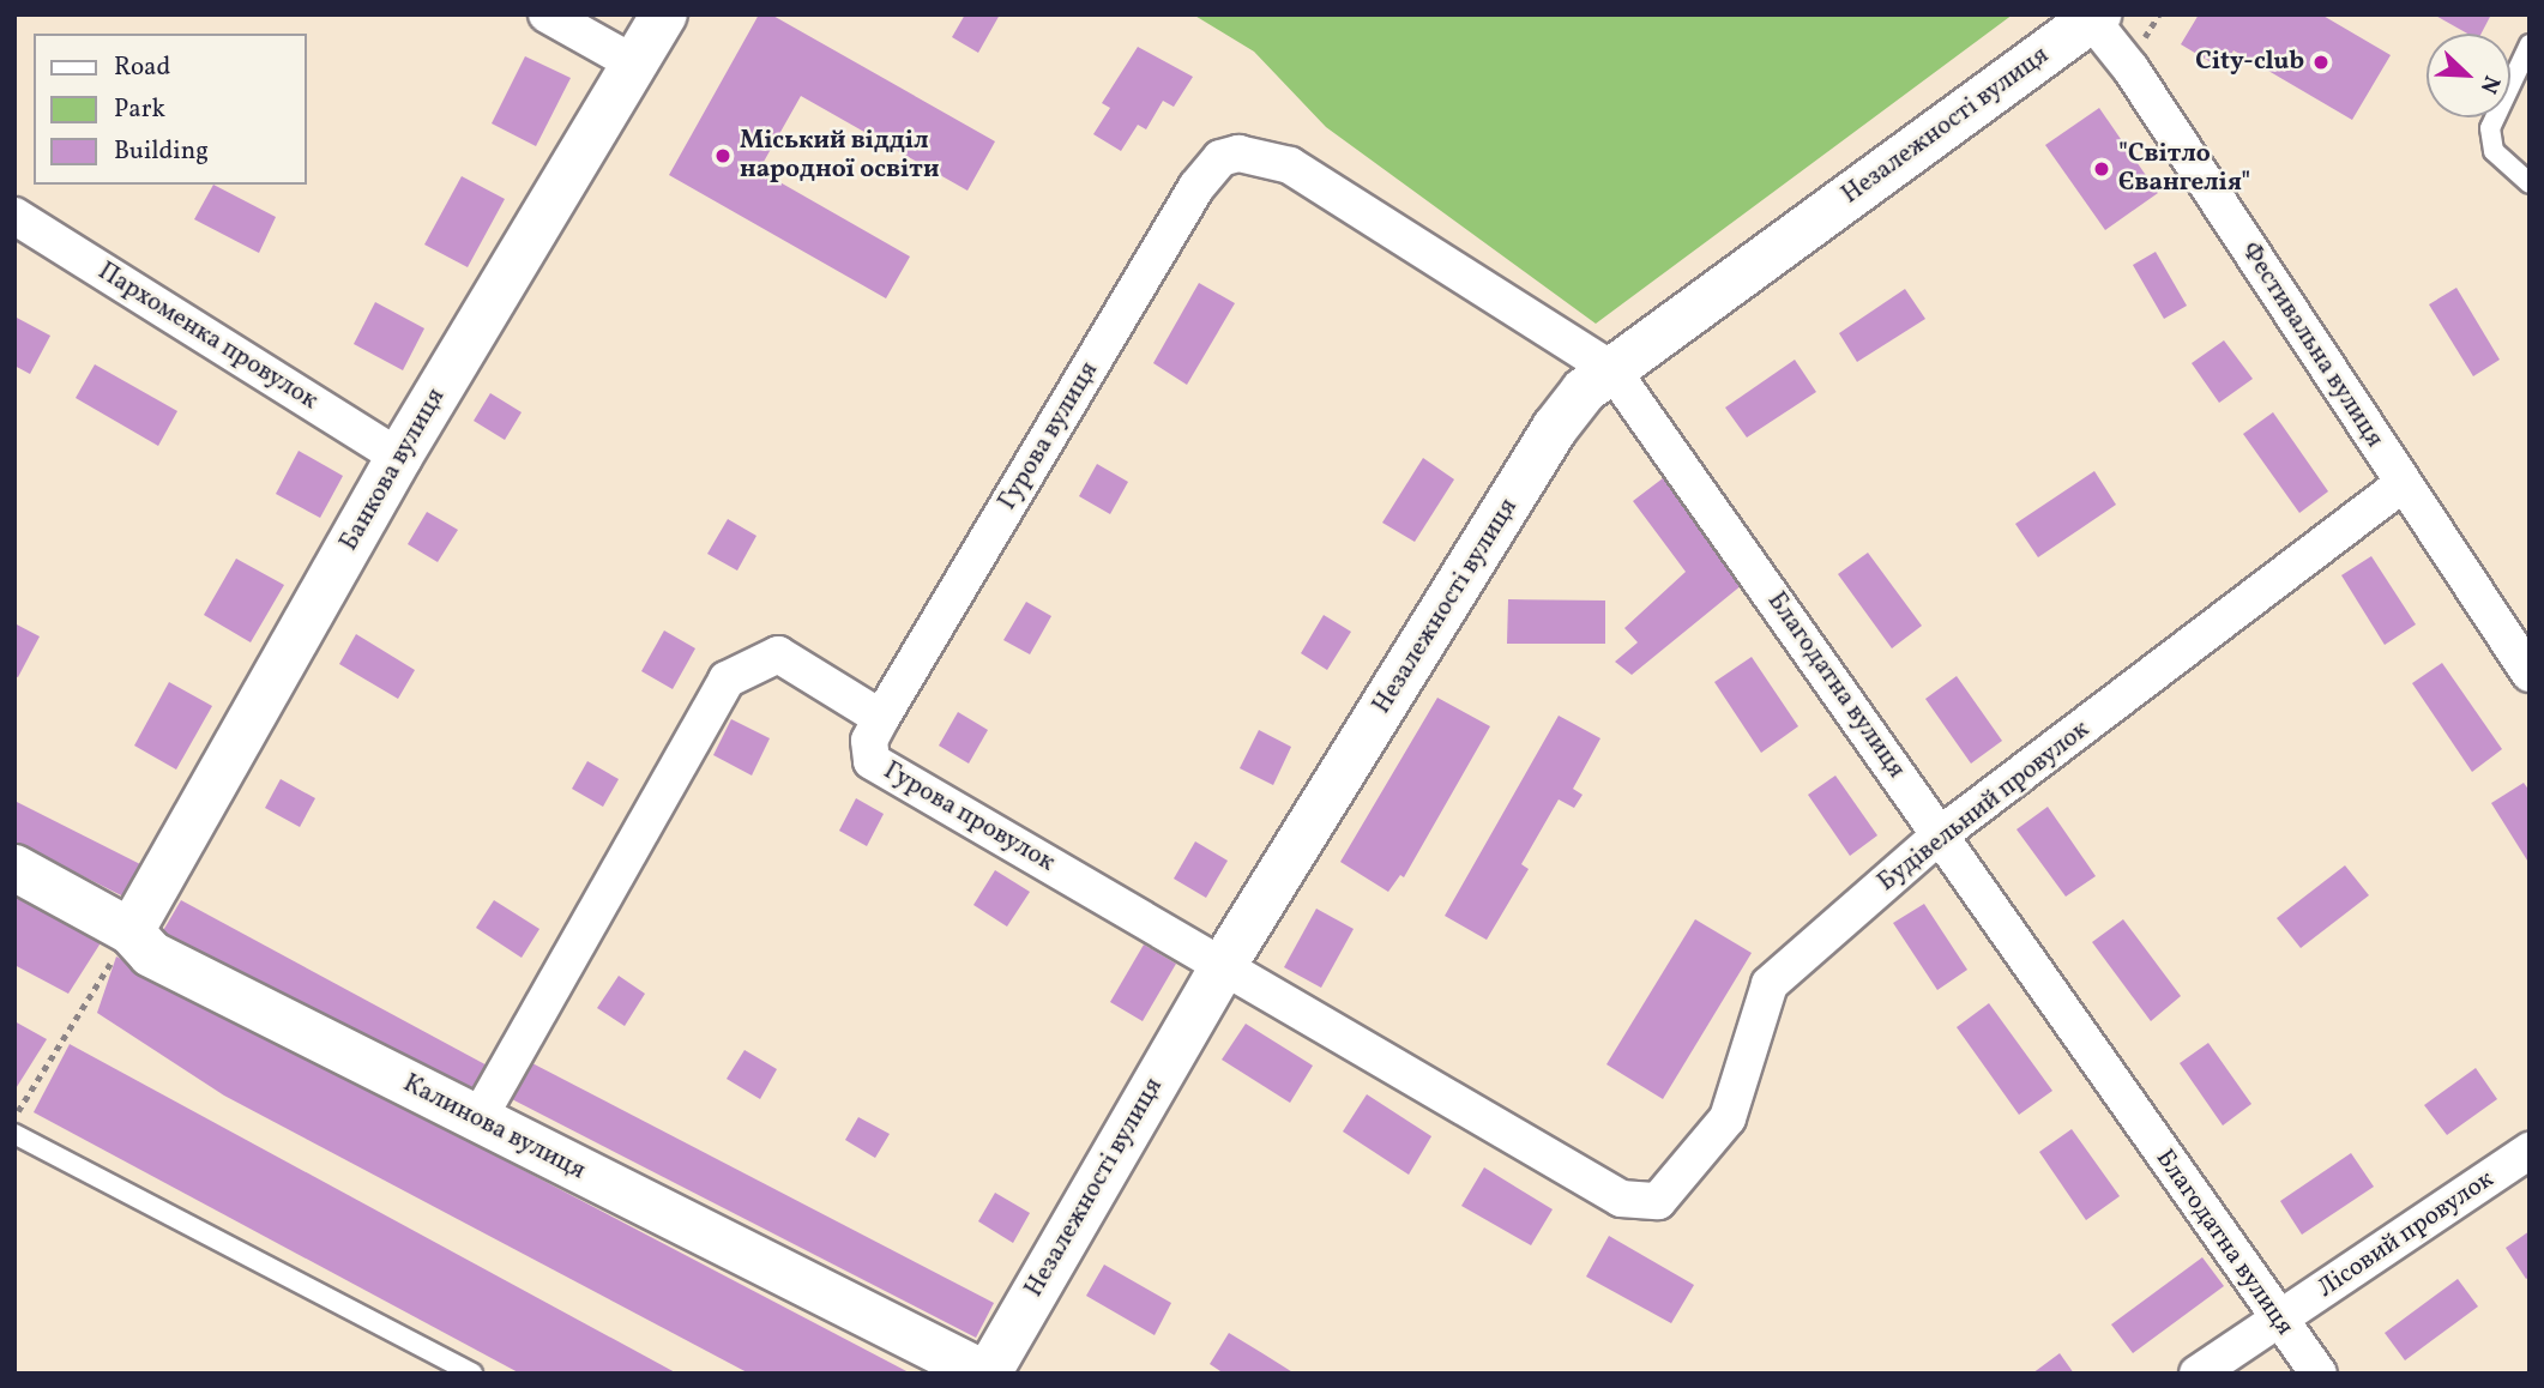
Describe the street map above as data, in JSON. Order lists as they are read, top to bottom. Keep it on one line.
{"streets":{"street":["Незалежності вулиця","Пархоменка провулок","Фестивальна вулиця","Гурова вулиця","Банкова вулиця","Благодатна вулиця","Будівельний провулок","Гурова провулок","Калинова вулиця","Лісовий провулок"]},"crossings":[["Незалежності вулиця","Фестивальна вулиця"],["Незалежності вулиця","Благодатна вулиця"],["Незалежності вулиця","Гурова провулок"],["Незалежності вулиця","Калинова вулиця"],["Пархоменка провулок","Банкова вулиця"],["Фестивальна вулиця","Будівельний провулок"],["Гурова вулиця","Благодатна вулиця"],["Гурова вулиця","Гурова провулок"],["Банкова вулиця","Калинова вулиця"],["Благодатна вулиця","Будівельний провулок"],["Благодатна вулиця","Лісовий провулок"],["Будівельний провулок","Гурова провулок"]],"places":["City-club","Міський відділ народної освіти","\"Світло Євангелія\""],"legend":["Road","Park","Building"],"north":"bottom right"}
